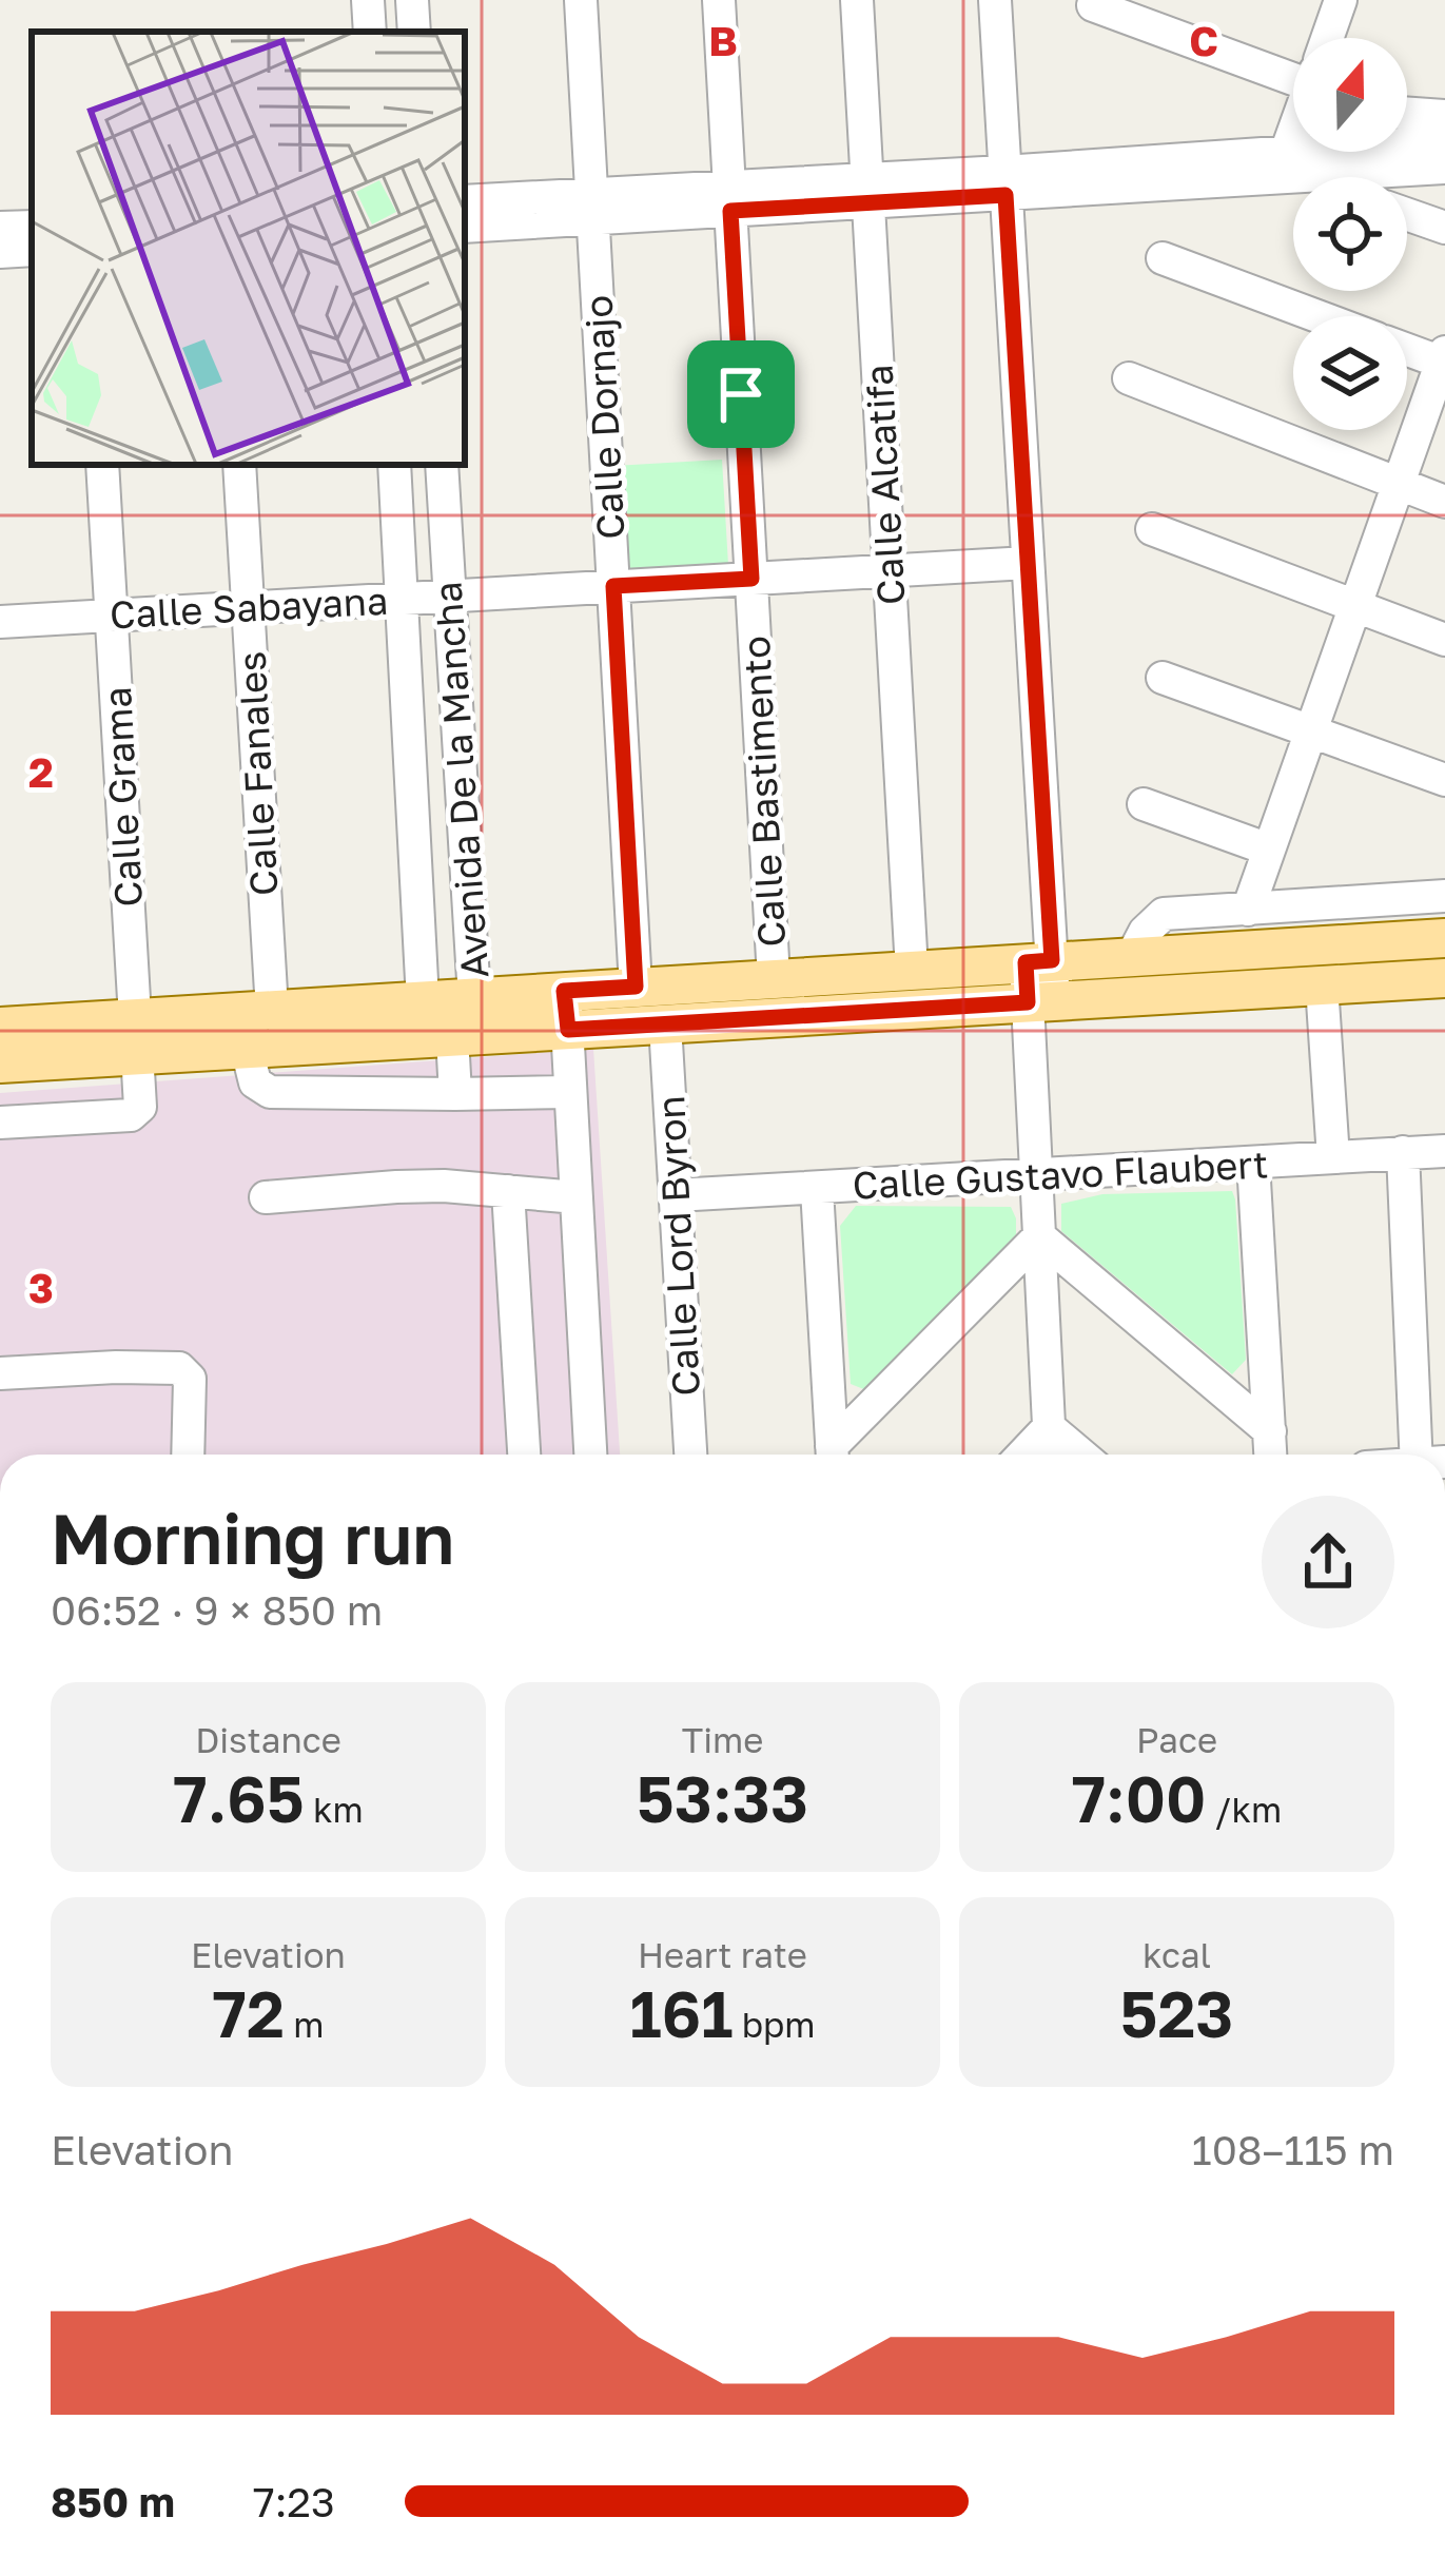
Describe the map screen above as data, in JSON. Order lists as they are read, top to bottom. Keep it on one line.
{"streets":{"street":["Calle Dornajo","Calle Alcatifa","Calle Sabayana","Calle Fanales","Avenida De la Mancha","Calle Bastimento","Calle Grama","Calle Gustavo Flaubert","Calle Lord Byron"]},"crossings":[["Calle Dornajo","Calle Sabayana"],["Calle Alcatifa","Calle Sabayana"],["Calle Sabayana","Calle Fanales"],["Calle Sabayana","Avenida De la Mancha"],["Calle Sabayana","Calle Bastimento"],["Calle Sabayana","Calle Grama"],["Calle Gustavo Flaubert","Calle Lord Byron"]],"north":"top","page":{"heading":["Morning run","06:52 · 9 × 850 m"],"stats":[["Distance","7.65 km"],["Time","53:33"],["Pace","7:00 /km"],["Elevation","72 m"],["Heart rate","161 bpm"],["kcal","523"]],"chart":["Elevation","108–115 m"],"list":[{"name":"850 m","note":"7:23"}]},"grid":{"columns":["B","C"],"rows":["2","3"]}}
